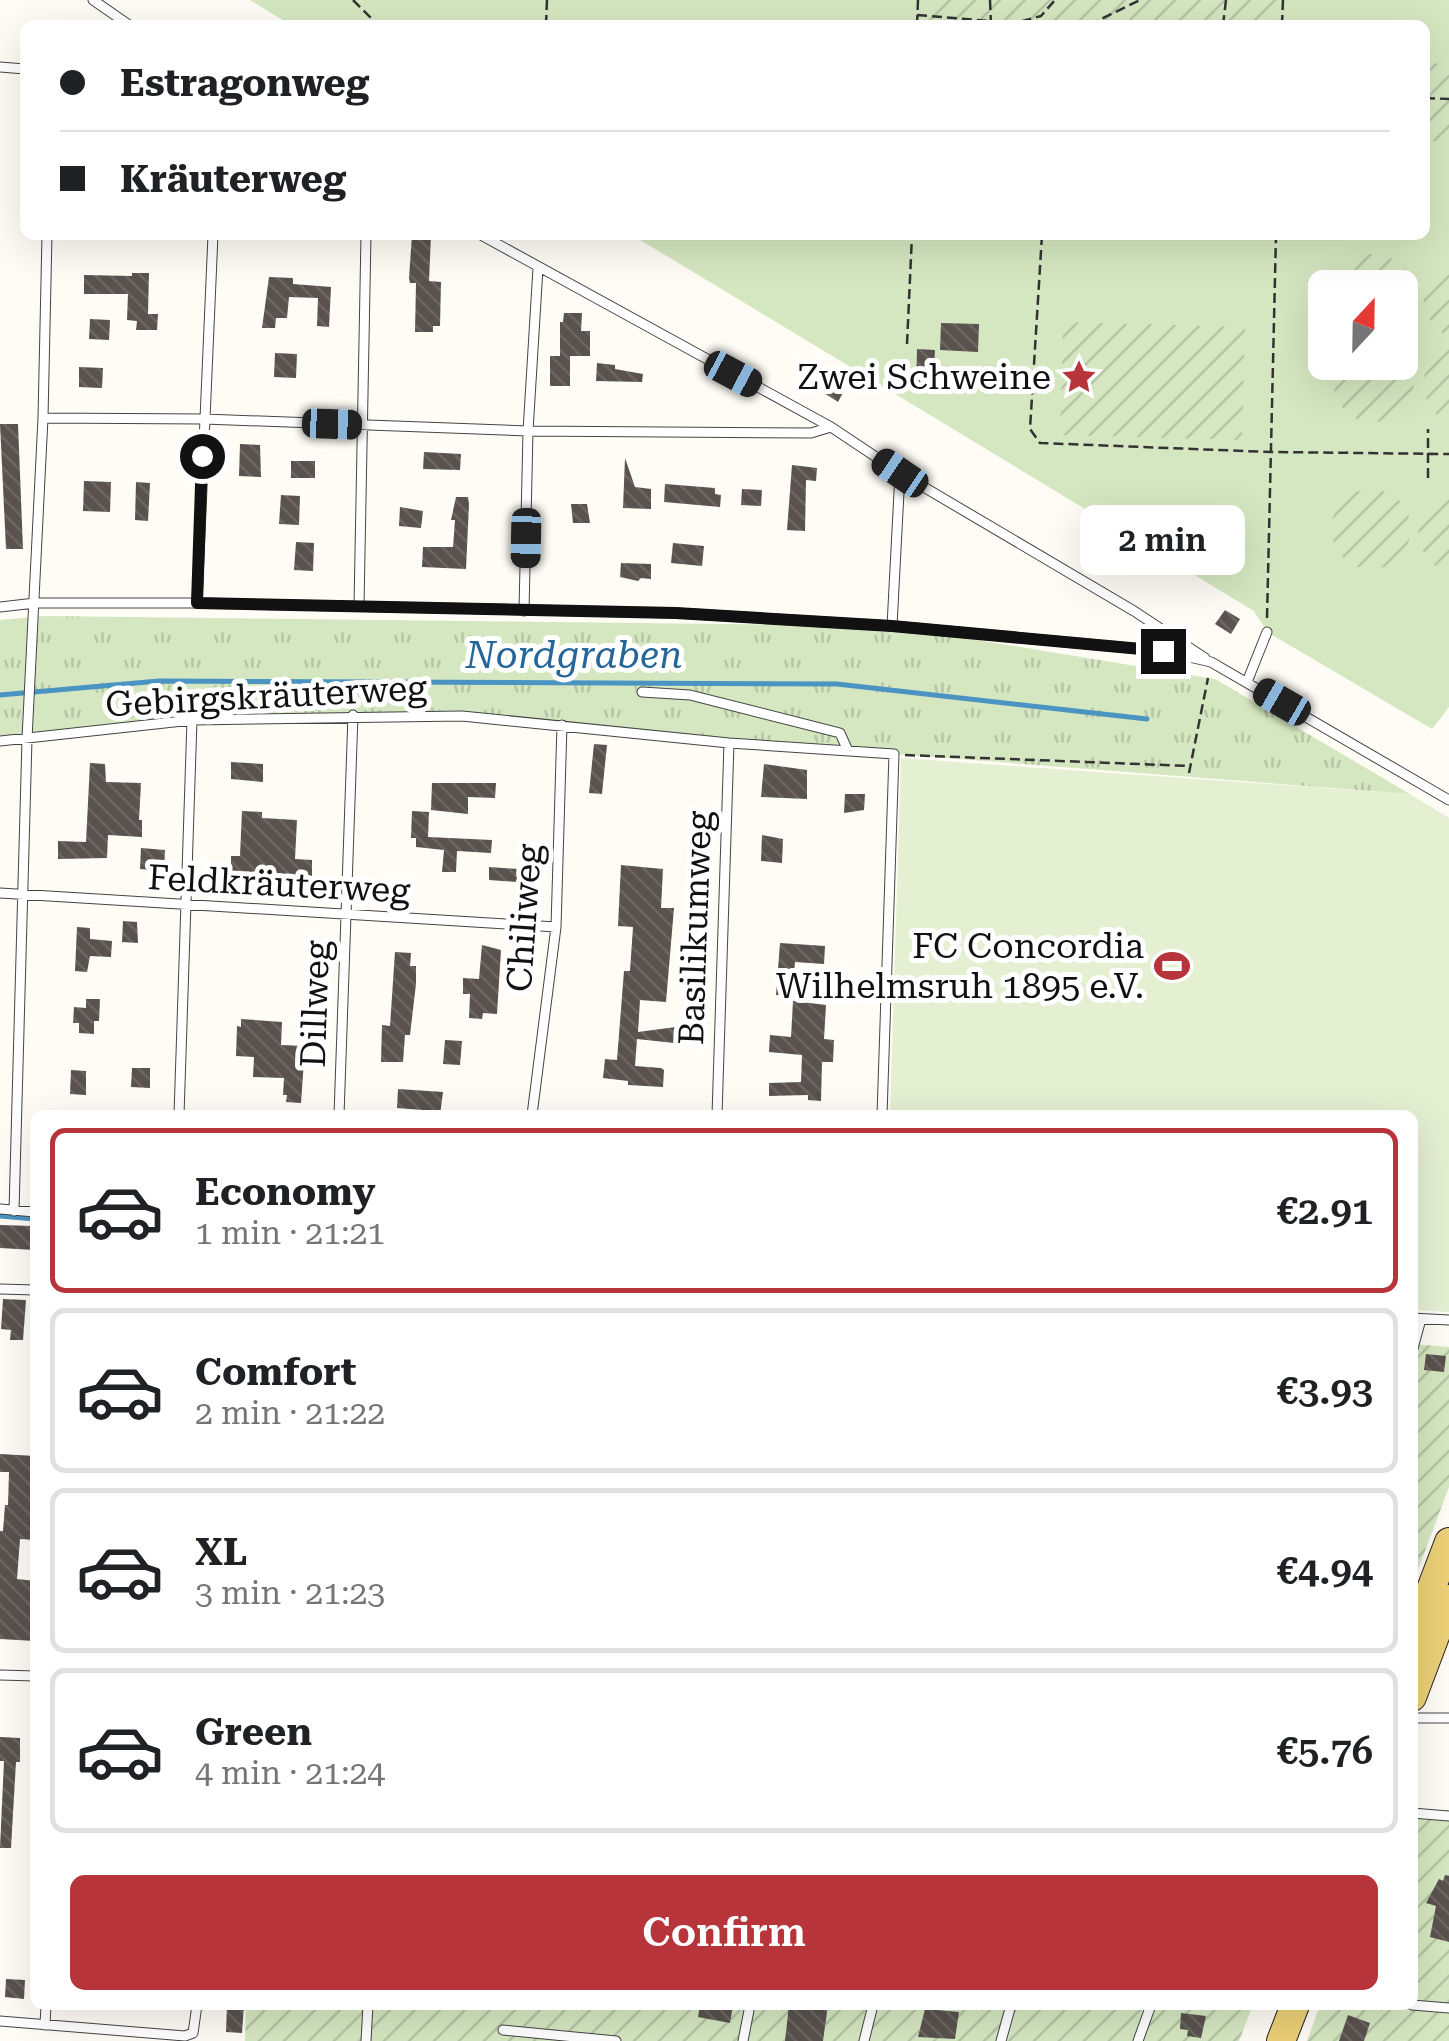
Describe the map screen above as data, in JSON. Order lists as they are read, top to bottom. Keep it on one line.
{"streets":{"lane":["Gebirgskräuterweg","Feldkräuterweg","Chiliweg","Basilikumweg","Dillweg"]},"crossings":[["Gebirgskräuterweg","Chiliweg"],["Gebirgskräuterweg","Basilikumweg"],["Gebirgskräuterweg","Dillweg"],["Feldkräuterweg","Chiliweg"],["Feldkräuterweg","Dillweg"]],"water":["Nordgraben"],"places":{"place":["Zwei Schweine"],"sports":["FC Concordia Wilhelmsruh 1895 e.V."]},"north":"top","page":{"banner":["Estragonweg","Kräuterweg"],"bubble":"2 min","list":[{"name":"Economy","note":"1 min · 21:21","value":"€2.91"},{"name":"Comfort","note":"2 min · 21:22","value":"€3.93"},{"name":"XL","note":"3 min · 21:23","value":"€4.94"},{"name":"Green","note":"4 min · 21:24","value":"€5.76"}],"buttons":"Confirm"}}
